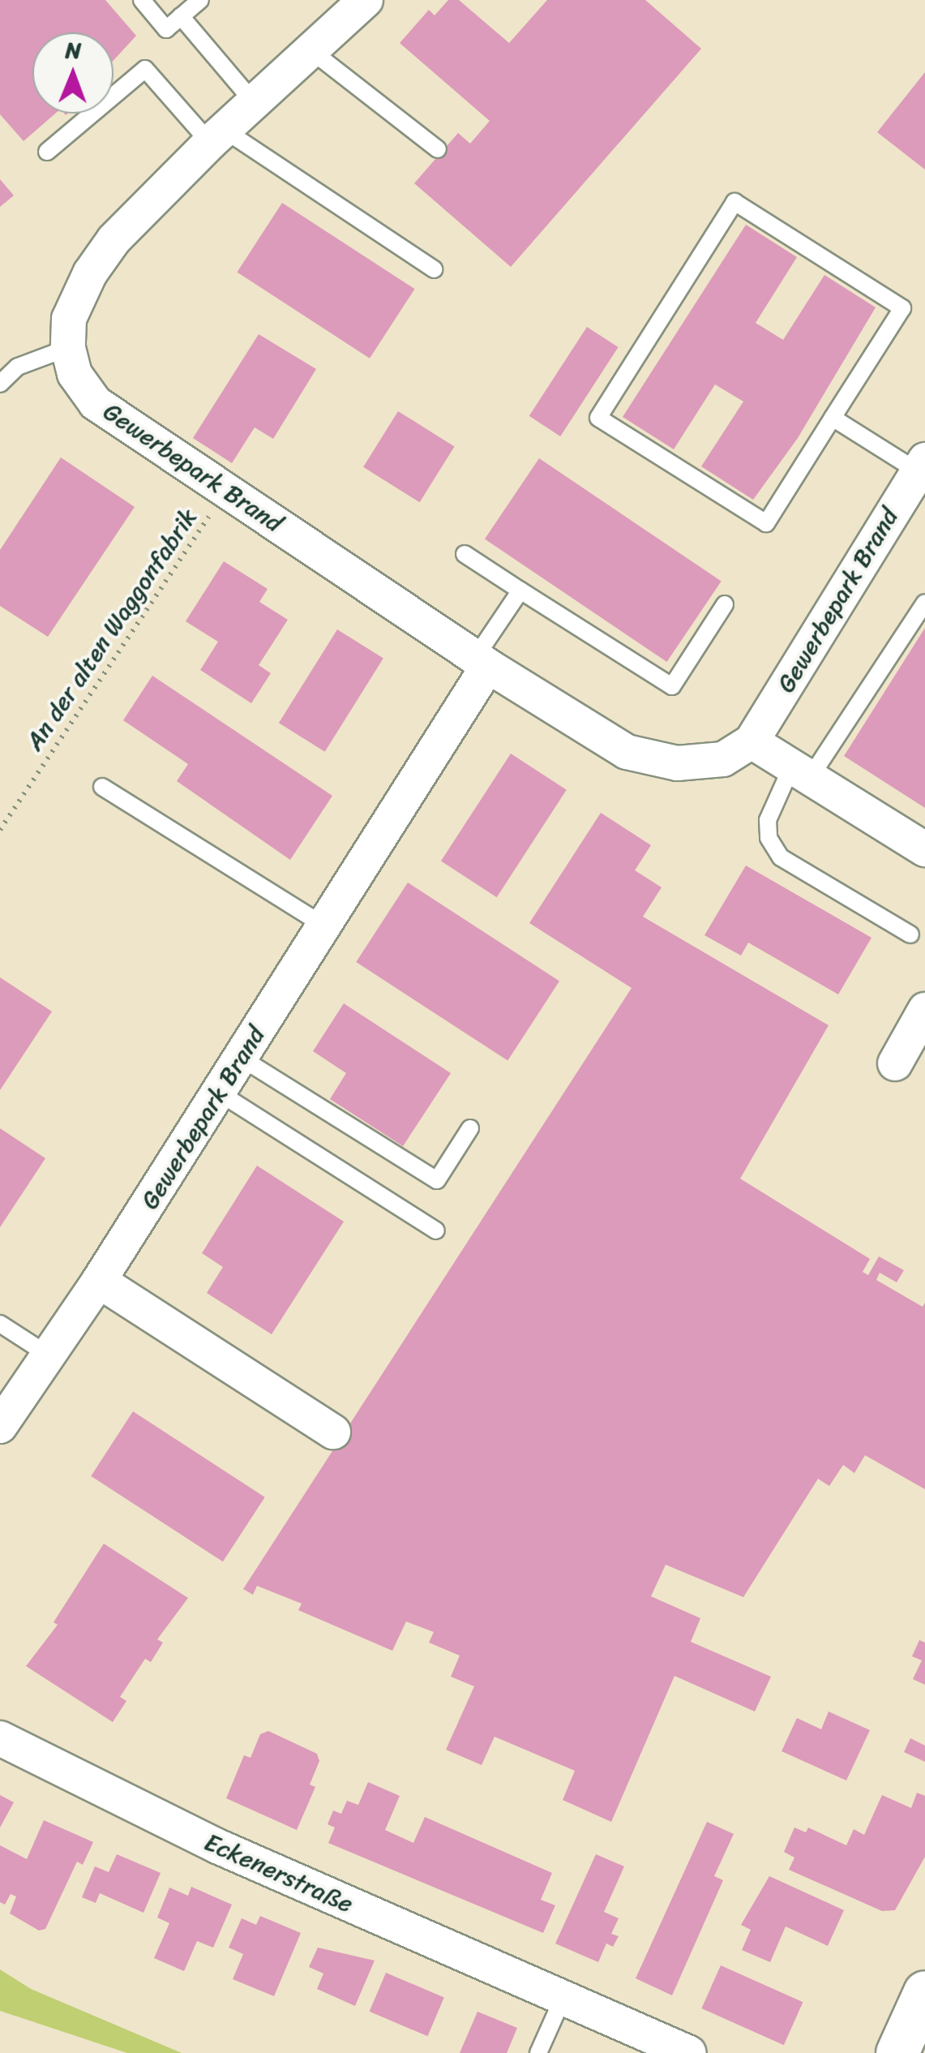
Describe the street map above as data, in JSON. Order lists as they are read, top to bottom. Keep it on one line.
{"streets":{"street":["Gewerbepark Brand","Eckenerstraße"],"path":["An der alten Waggonfabrik"]},"crossings":[["Gewerbepark Brand","An der alten Waggonfabrik"]],"north":"top"}
